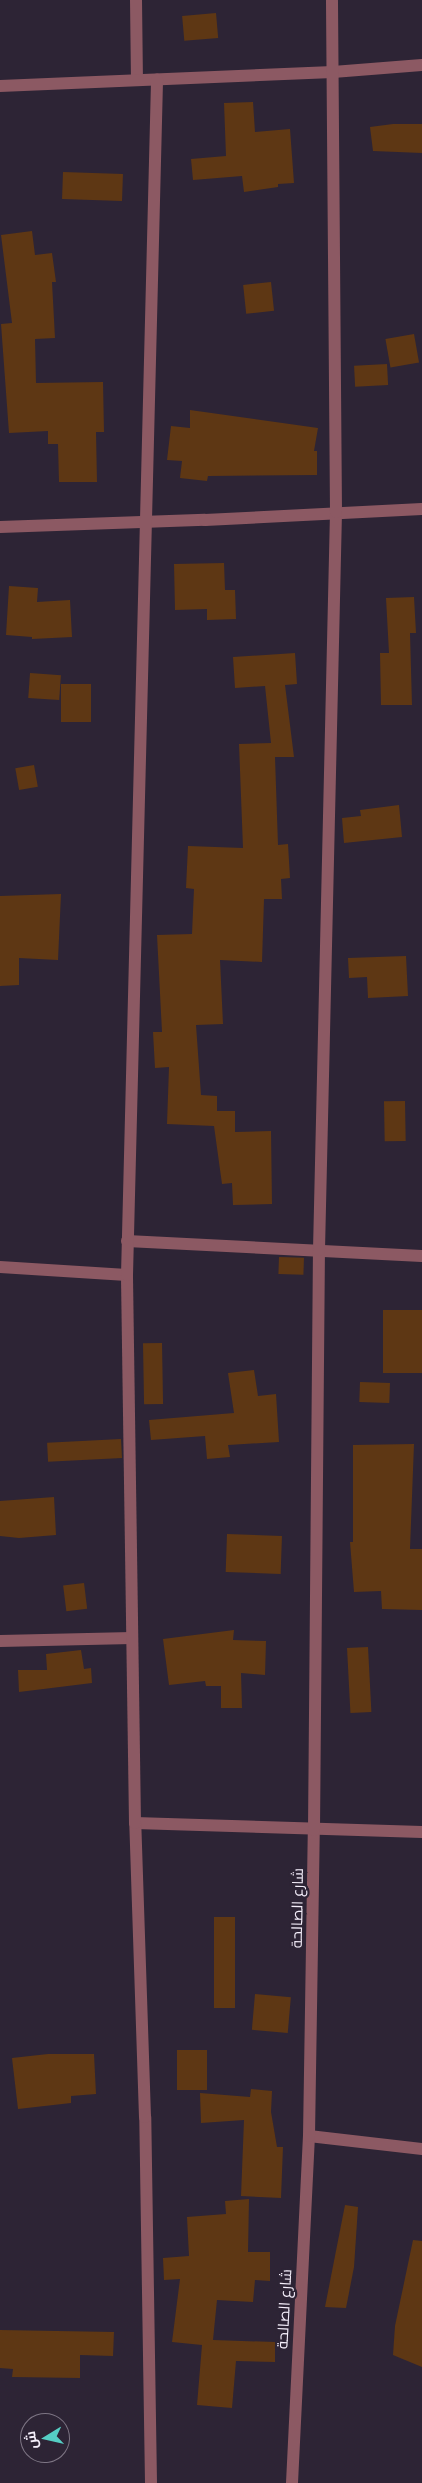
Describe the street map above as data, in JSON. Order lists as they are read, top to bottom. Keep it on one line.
{"streets":{"street":["شارع الصالحة"]},"north":"left"}
